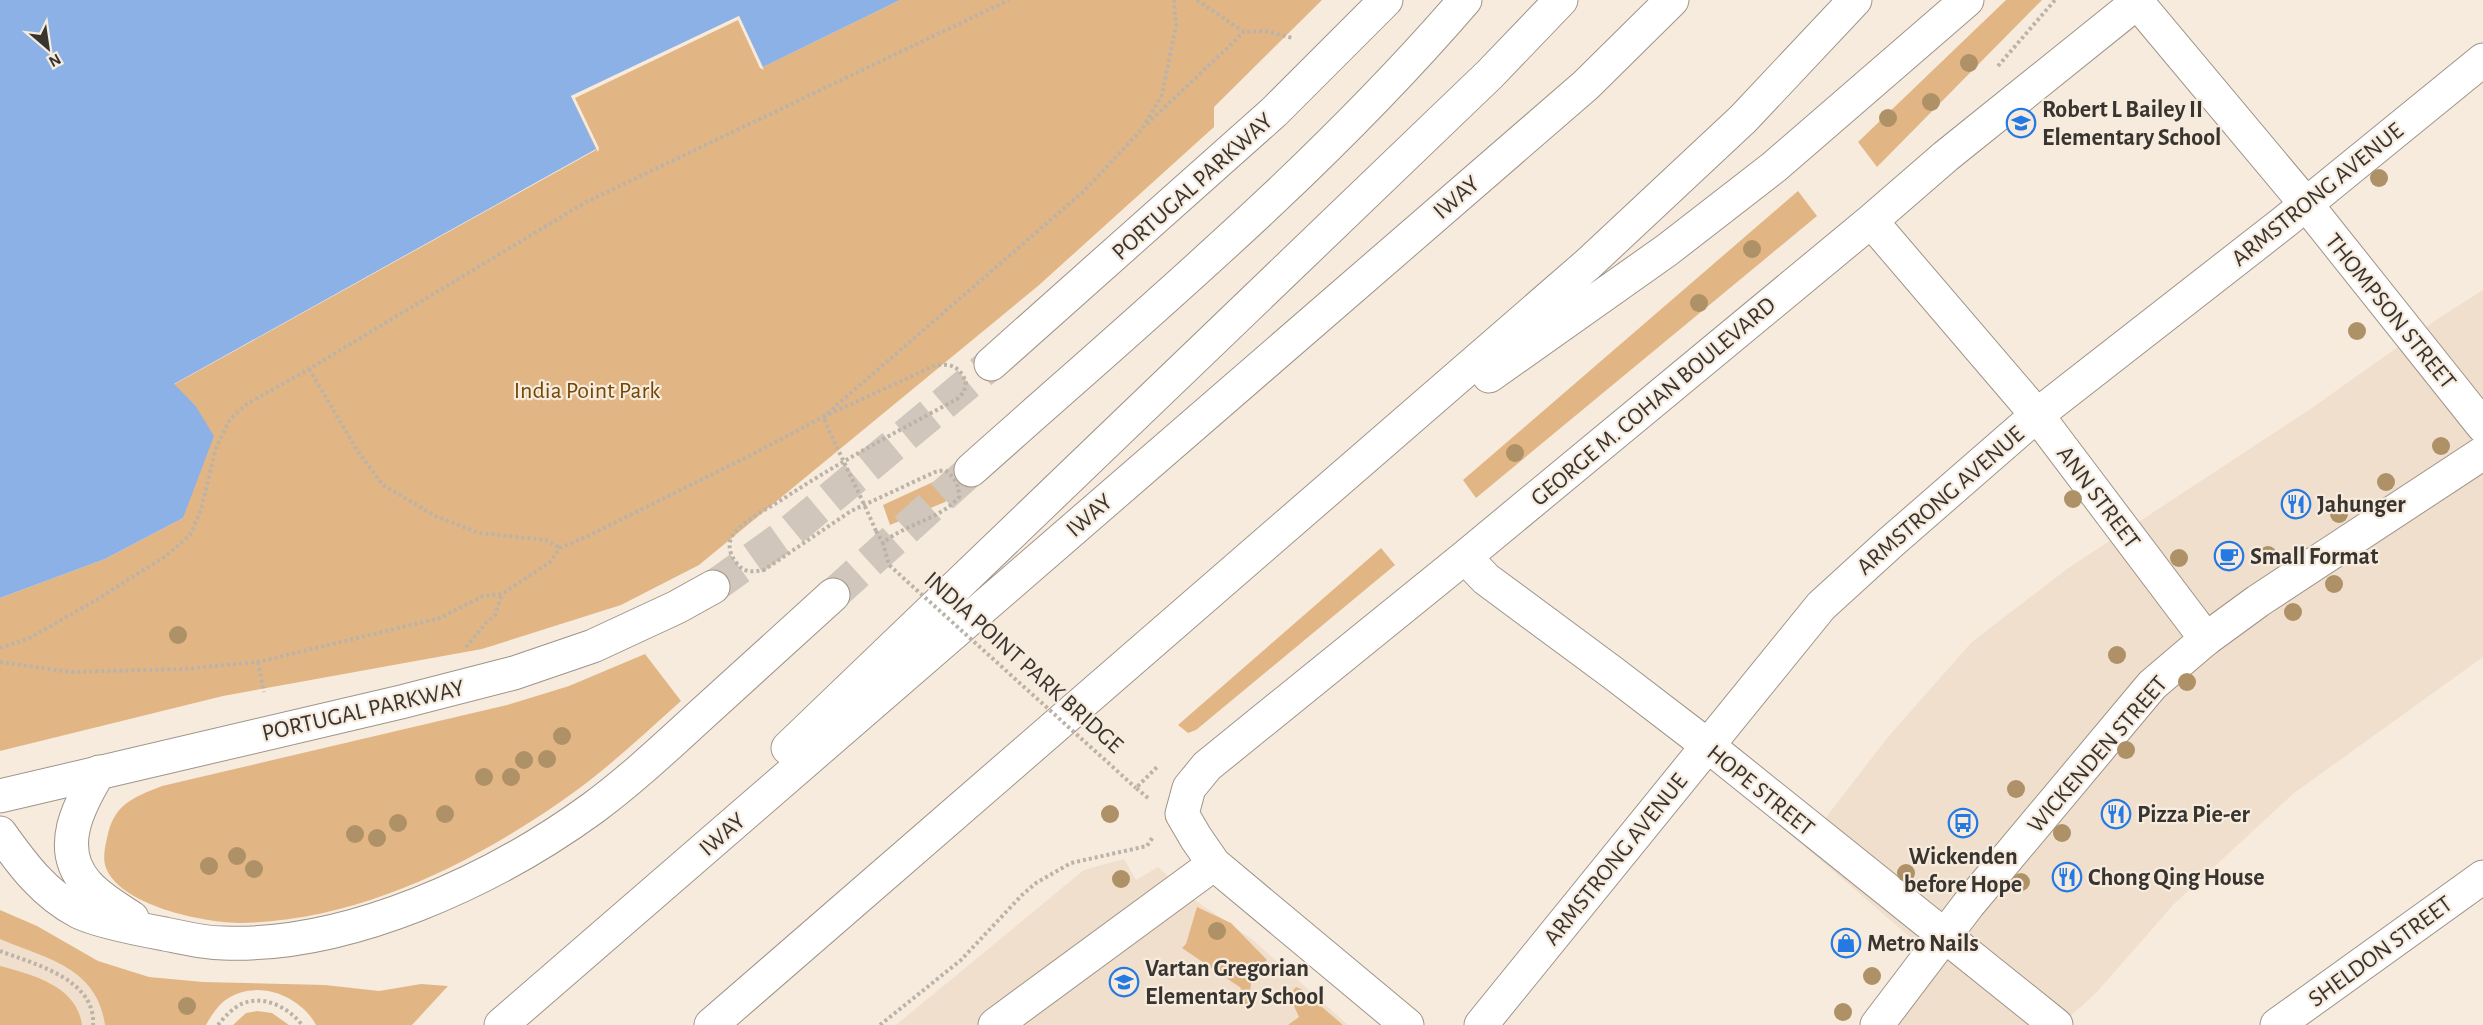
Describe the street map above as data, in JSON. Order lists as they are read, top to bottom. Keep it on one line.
{"streets":{"main road":["PORTUGAL PARKWAY","ARMSTRONG AVENUE","IWAY","THOMPSON STREET","GEORGE M. COHAN BOULEVARD","ANN STREET","WICKENDEN STREET","HOPE STREET","SHELDON STREET"],"path":["INDIA POINT PARK BRIDGE"]},"crossings":[["ARMSTRONG AVENUE","THOMPSON STREET"],["ARMSTRONG AVENUE","ANN STREET"],["ARMSTRONG AVENUE","HOPE STREET"],["THOMPSON STREET","GEORGE M. COHAN BOULEVARD"],["GEORGE M. COHAN BOULEVARD","ANN STREET"],["GEORGE M. COHAN BOULEVARD","HOPE STREET"],["ANN STREET","WICKENDEN STREET"],["WICKENDEN STREET","HOPE STREET"]],"parks":["India Point Park"],"places":{"school or university":["Robert L Bailey II Elementary School","Vartan Gregorian Elementary School"],"restaurant":["Jahunger","Pizza Pie-er","Chong Qing House"],"cafe":["Small Format"],"bus stop":["Wickenden before Hope"],"shop":["Metro Nails"]},"north":"bottom right"}
